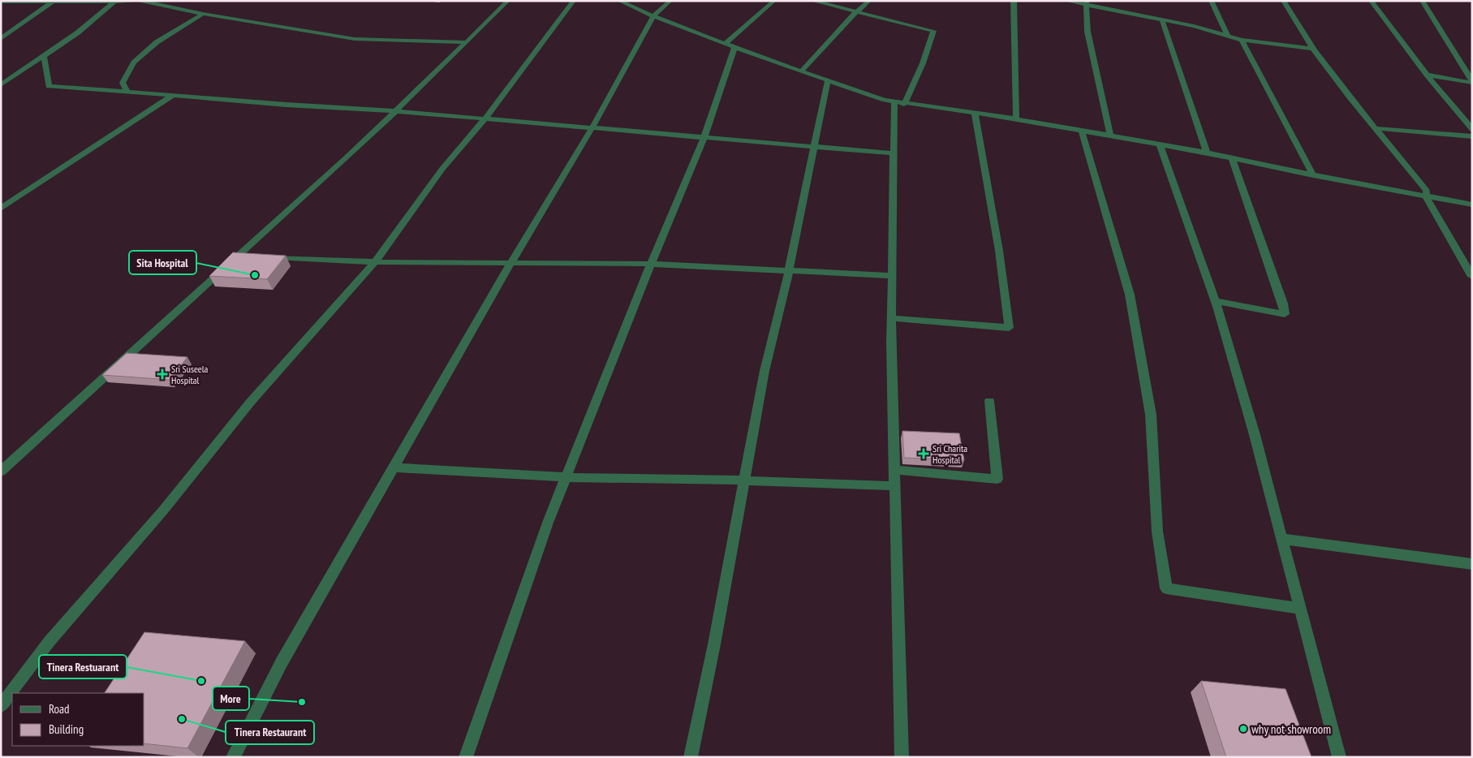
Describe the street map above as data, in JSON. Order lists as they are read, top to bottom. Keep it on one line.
{"places":{"other":["Sita Hospital","Tinera Restuarant","More","Tinera Restaurant","why not showroom"],"health":["Sri Suseela Hospital","Sri Charita Hospital"]},"legend":["Road","Building"]}
